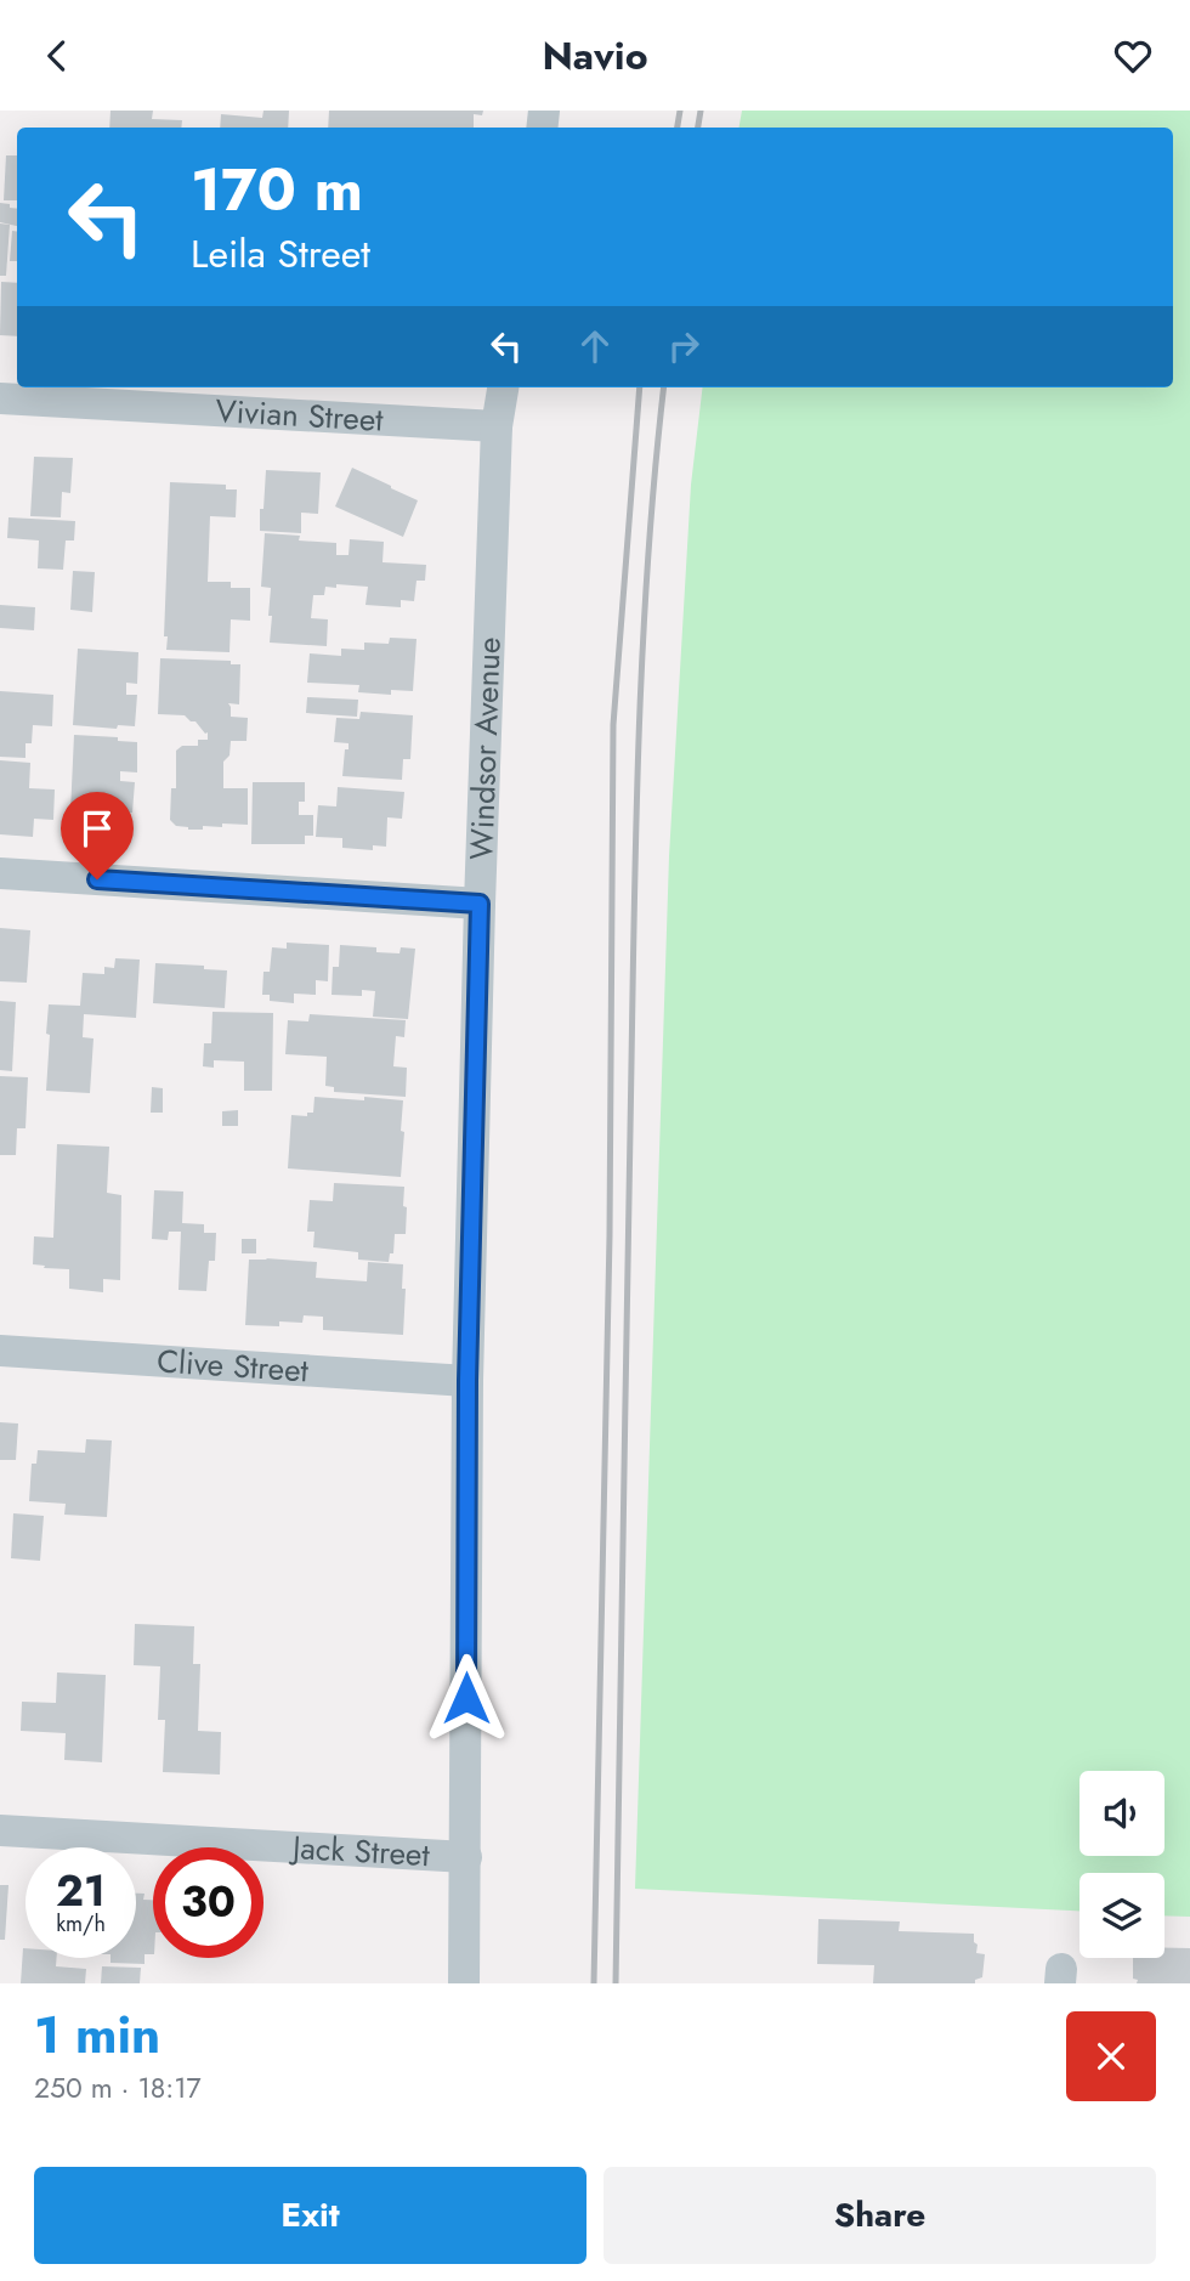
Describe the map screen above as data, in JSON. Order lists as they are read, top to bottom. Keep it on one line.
{"streets":{"street":["Vivian Street","Windsor Avenue","Clive Street","Jack Street"]},"crossings":[["Vivian Street","Windsor Avenue"],["Windsor Avenue","Clive Street"],["Windsor Avenue","Jack Street"]],"page":{"header":"Navio","turn":["170 m","Leila Street"],"speed":"21 km/h","limit":"30","heading":["1 min","250 m · 18:17"],"buttons":["Exit","Share"]}}
